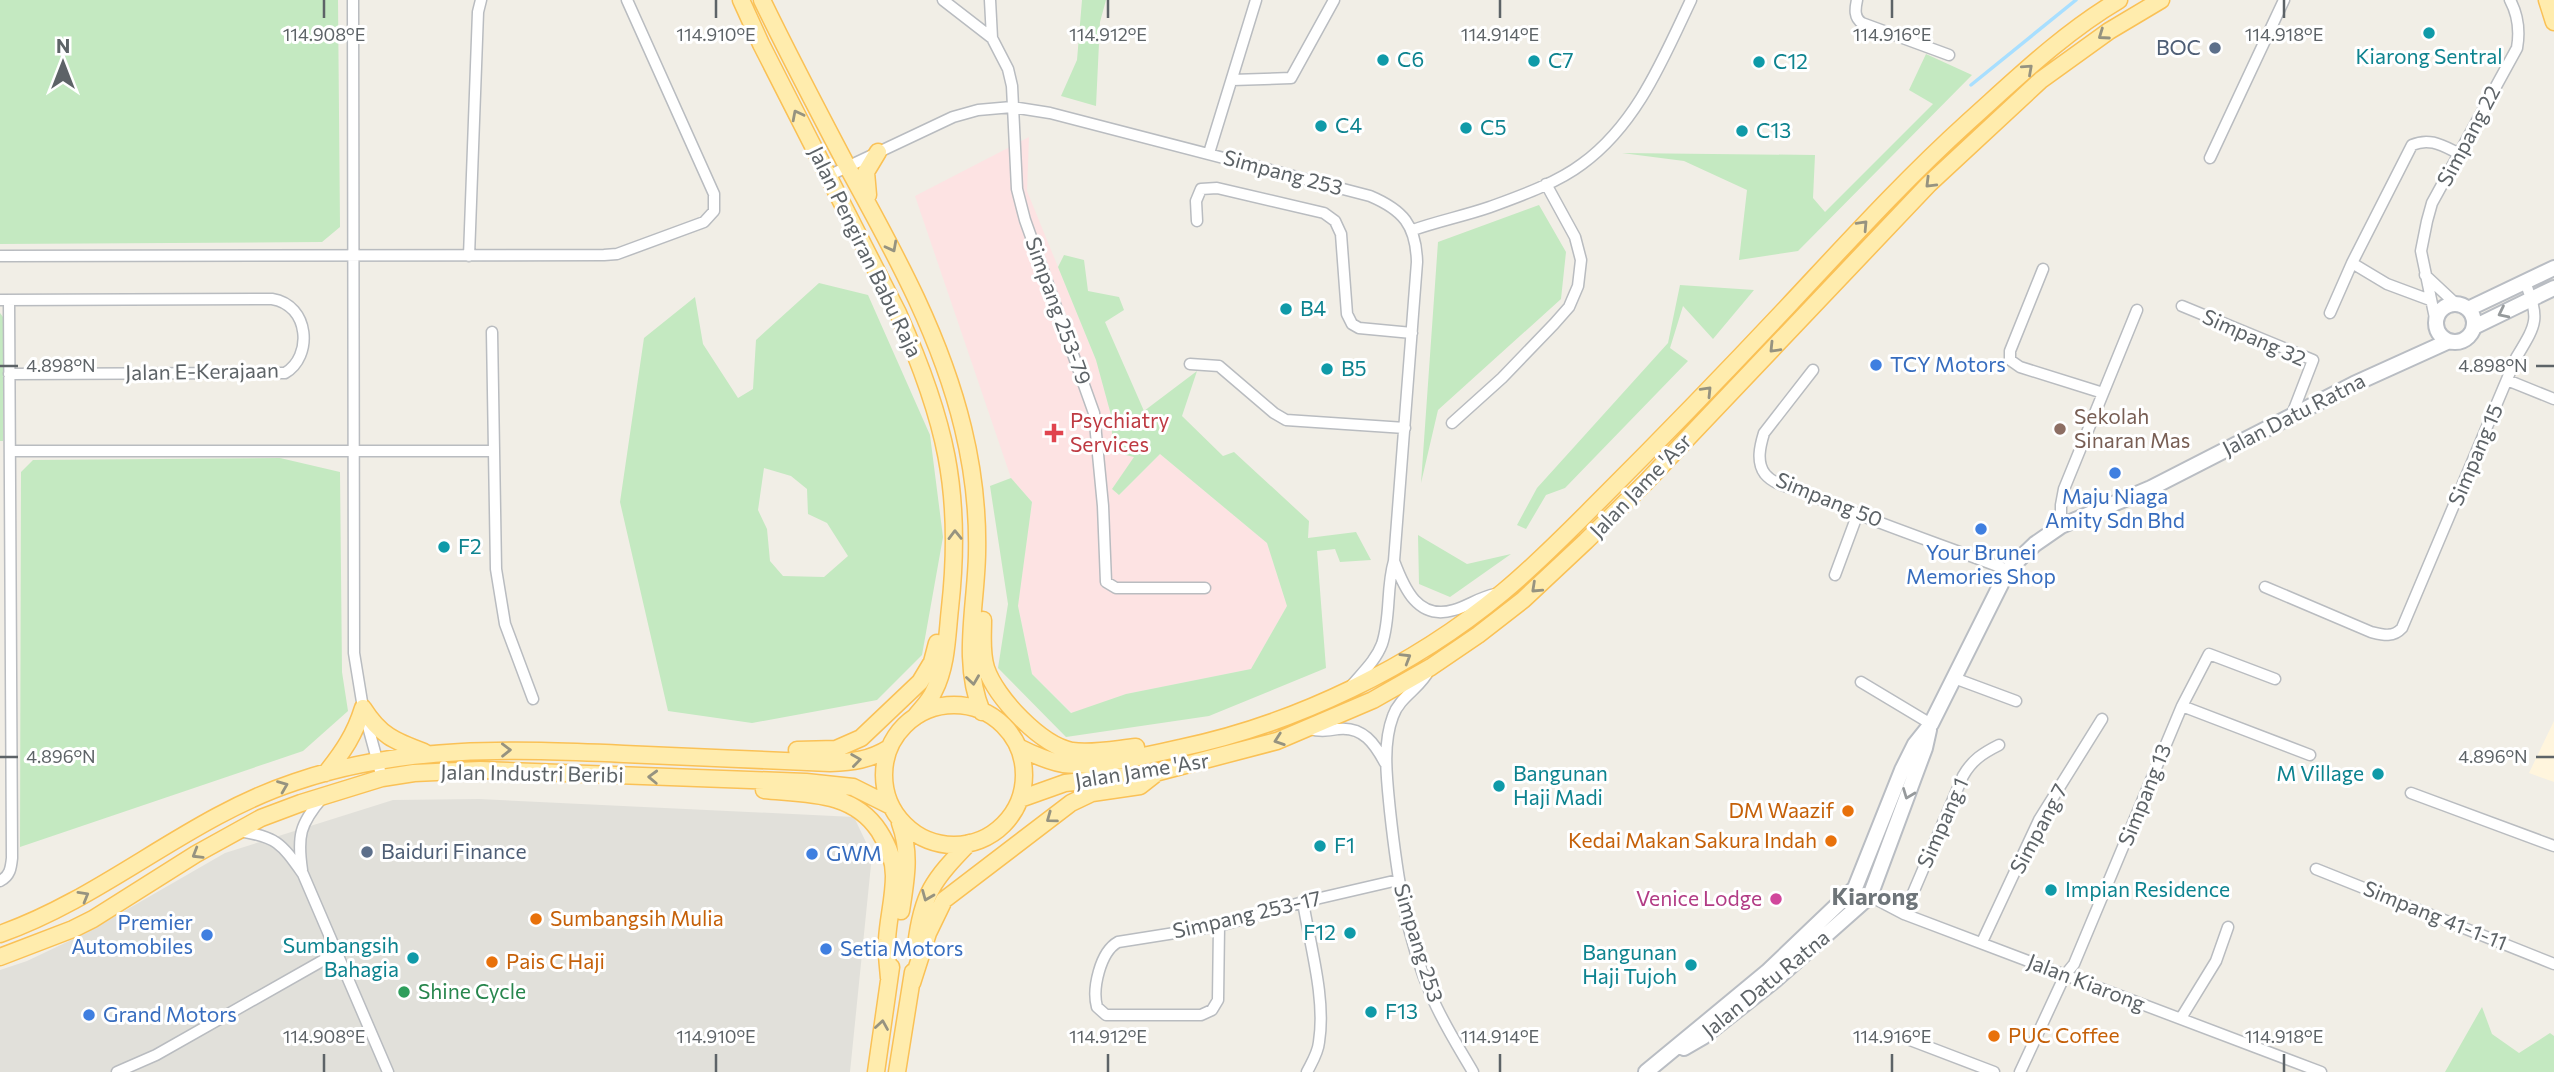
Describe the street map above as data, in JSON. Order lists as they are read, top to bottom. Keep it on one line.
{"streets":{"main road":["Jalan Pengiran Babu Raja","Jalan Datu Ratna","Jalan Jame 'Asr","Jalan Industri Beribi"],"street":["Simpang 22","Simpang 253","Simpang 253-79","Simpang 32","Jalan E-Kerajaan","Simpang 15","Simpang 50","Simpang 13","Simpang 1","Simpang 7","Simpang 253-17","Simpang 41-1-11","Jalan Kiarong"]},"crossings":[["Simpang 22","Jalan Datu Ratna"],["Simpang 253","Jalan Pengiran Babu Raja"],["Simpang 253","Simpang 253-79"],["Simpang 253","Jalan Jame 'Asr"],["Simpang 253","Simpang 253-17"],["Jalan Pengiran Babu Raja","Jalan Jame 'Asr"],["Jalan Pengiran Babu Raja","Jalan Industri Beribi"],["Simpang 32","Jalan Datu Ratna"],["Jalan Datu Ratna","Simpang 50"],["Jalan Datu Ratna","Jalan Kiarong"],["Jalan Jame 'Asr","Jalan Industri Beribi"],["Simpang 13","Jalan Kiarong"],["Simpang 1","Jalan Kiarong"],["Simpang 7","Jalan Kiarong"]],"districts":["Kiarong"],"places":{"other":["Kiarong Sentral","BOC","C6","C7","C12","C4","C5","C13","B4","TCY Motors","B5","Sekolah Sinaran Mas","Maju Niaga Amity Sdn Bhd","Your Brunei Memories Shop","F2","M Village","Bangunan Haji Madi","DM Waazif","Kedai Makan Sakura Indah","F1","Baiduri Finance","GWM","Impian Residence","Venice Lodge","Sumbangsih Mulia","F12","Premier Automobiles","Setia Motors","Sumbangsih Bahagia","Pais C Haji","Bangunan Haji Tujoh","Shine Cycle","F13","Grand Motors","PUC Coffee"],"health":["Psychiatry Services"]},"north":"top","coordinates":["114.908°E","114.910°E","114.912°E","114.914°E","114.916°E","114.918°E","4.898°N","4.896°N"]}
